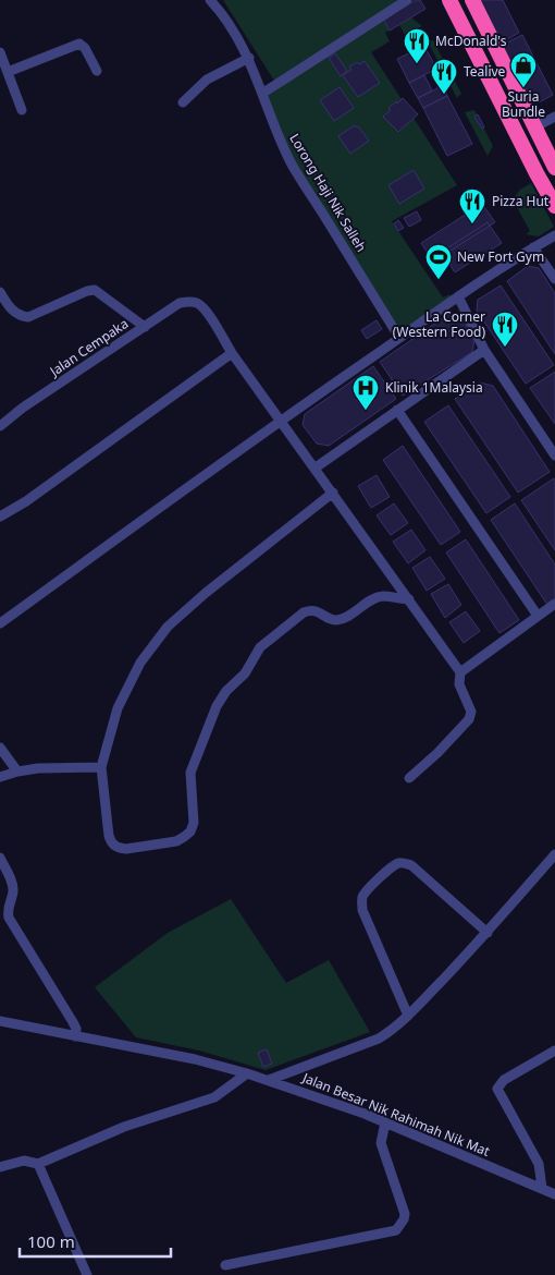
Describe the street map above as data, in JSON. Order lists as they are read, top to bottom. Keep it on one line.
{"streets":{"street":["Lorong Haji Nik Salleh","Jalan Cempaka","Jalan Besar Nik Rahimah Nik Mat"]},"places":{"restaurant":["McDonald's","Tealive","Pizza Hut","La Corner (Western Food)"],"shop":["Suria Bundle"],"sports":["New Fort Gym"],"hospital":["Klinik 1Malaysia"]},"scale_bar":"100 m"}
